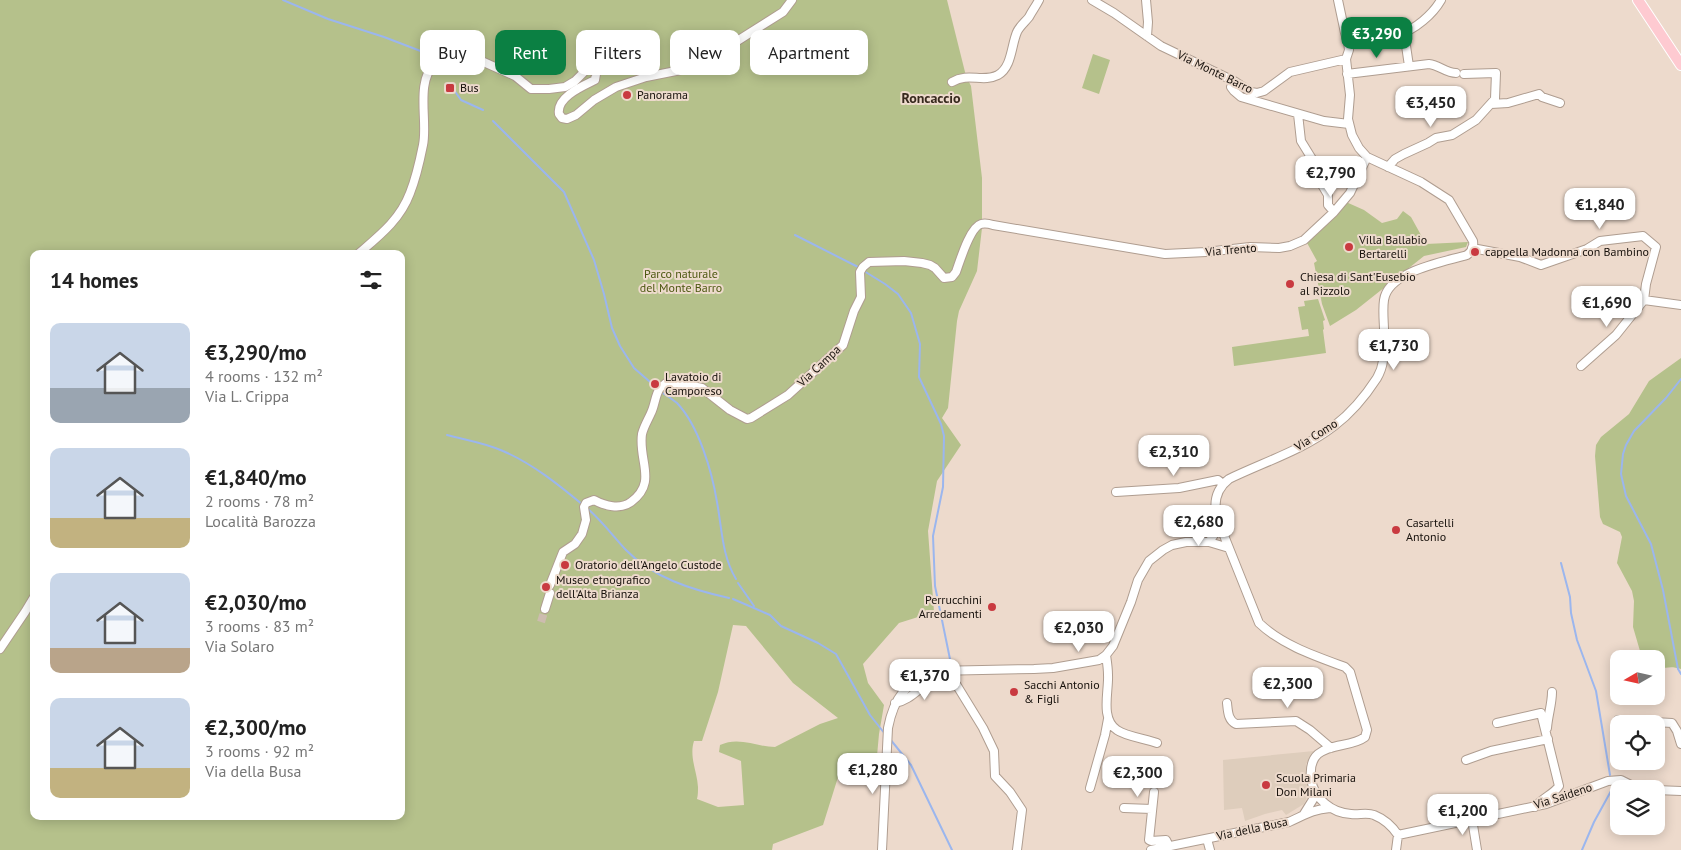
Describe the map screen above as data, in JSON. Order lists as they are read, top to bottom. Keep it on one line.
{"streets":{"street":["Via Monte Barro","Via Trento","Via Campa","Via Como","Via Saideno","Via della Busa"]},"crossings":[["Via Trento","Via Campa"]],"districts":["Roncaccio"],"parks":["Parco naturale del Monte Barro"],"places":{"transit":["Bus"],"other":["Panorama","Villa Ballabio Bertarelli","cappella Madonna con Bambino","Chiesa di Sant'Eusebio al Rizzolo","Lavatoio di Camporeso","Casartelli Antonio","Oratorio dell'Angelo Custode","Museo etnografico dell'Alta Brianza","Perrucchini Arredamenti","Sacchi Antonio & Figli","Scuola Primaria Don Milani"]},"north":"left","page":{"price":["€3,290","€3,450","€2,790","€1,840","€1,690","€1,730","€2,310","€2,680","€2,030","€1,370","€2,300","€1,280","€2,300","€1,200"],"chip":["Buy","Rent","Filters","New","Apartment"],"heading":"14 homes","list":[{"name":"€3,290/mo","note":"4 rooms · 132 m² · Via L. Crippa"},{"name":"€1,840/mo","note":"2 rooms · 78 m² · Località Barozza"},{"name":"€2,030/mo","note":"3 rooms · 83 m² · Via Solaro"},{"name":"€2,300/mo","note":"3 rooms · 92 m² · Via della Busa"}]}}
